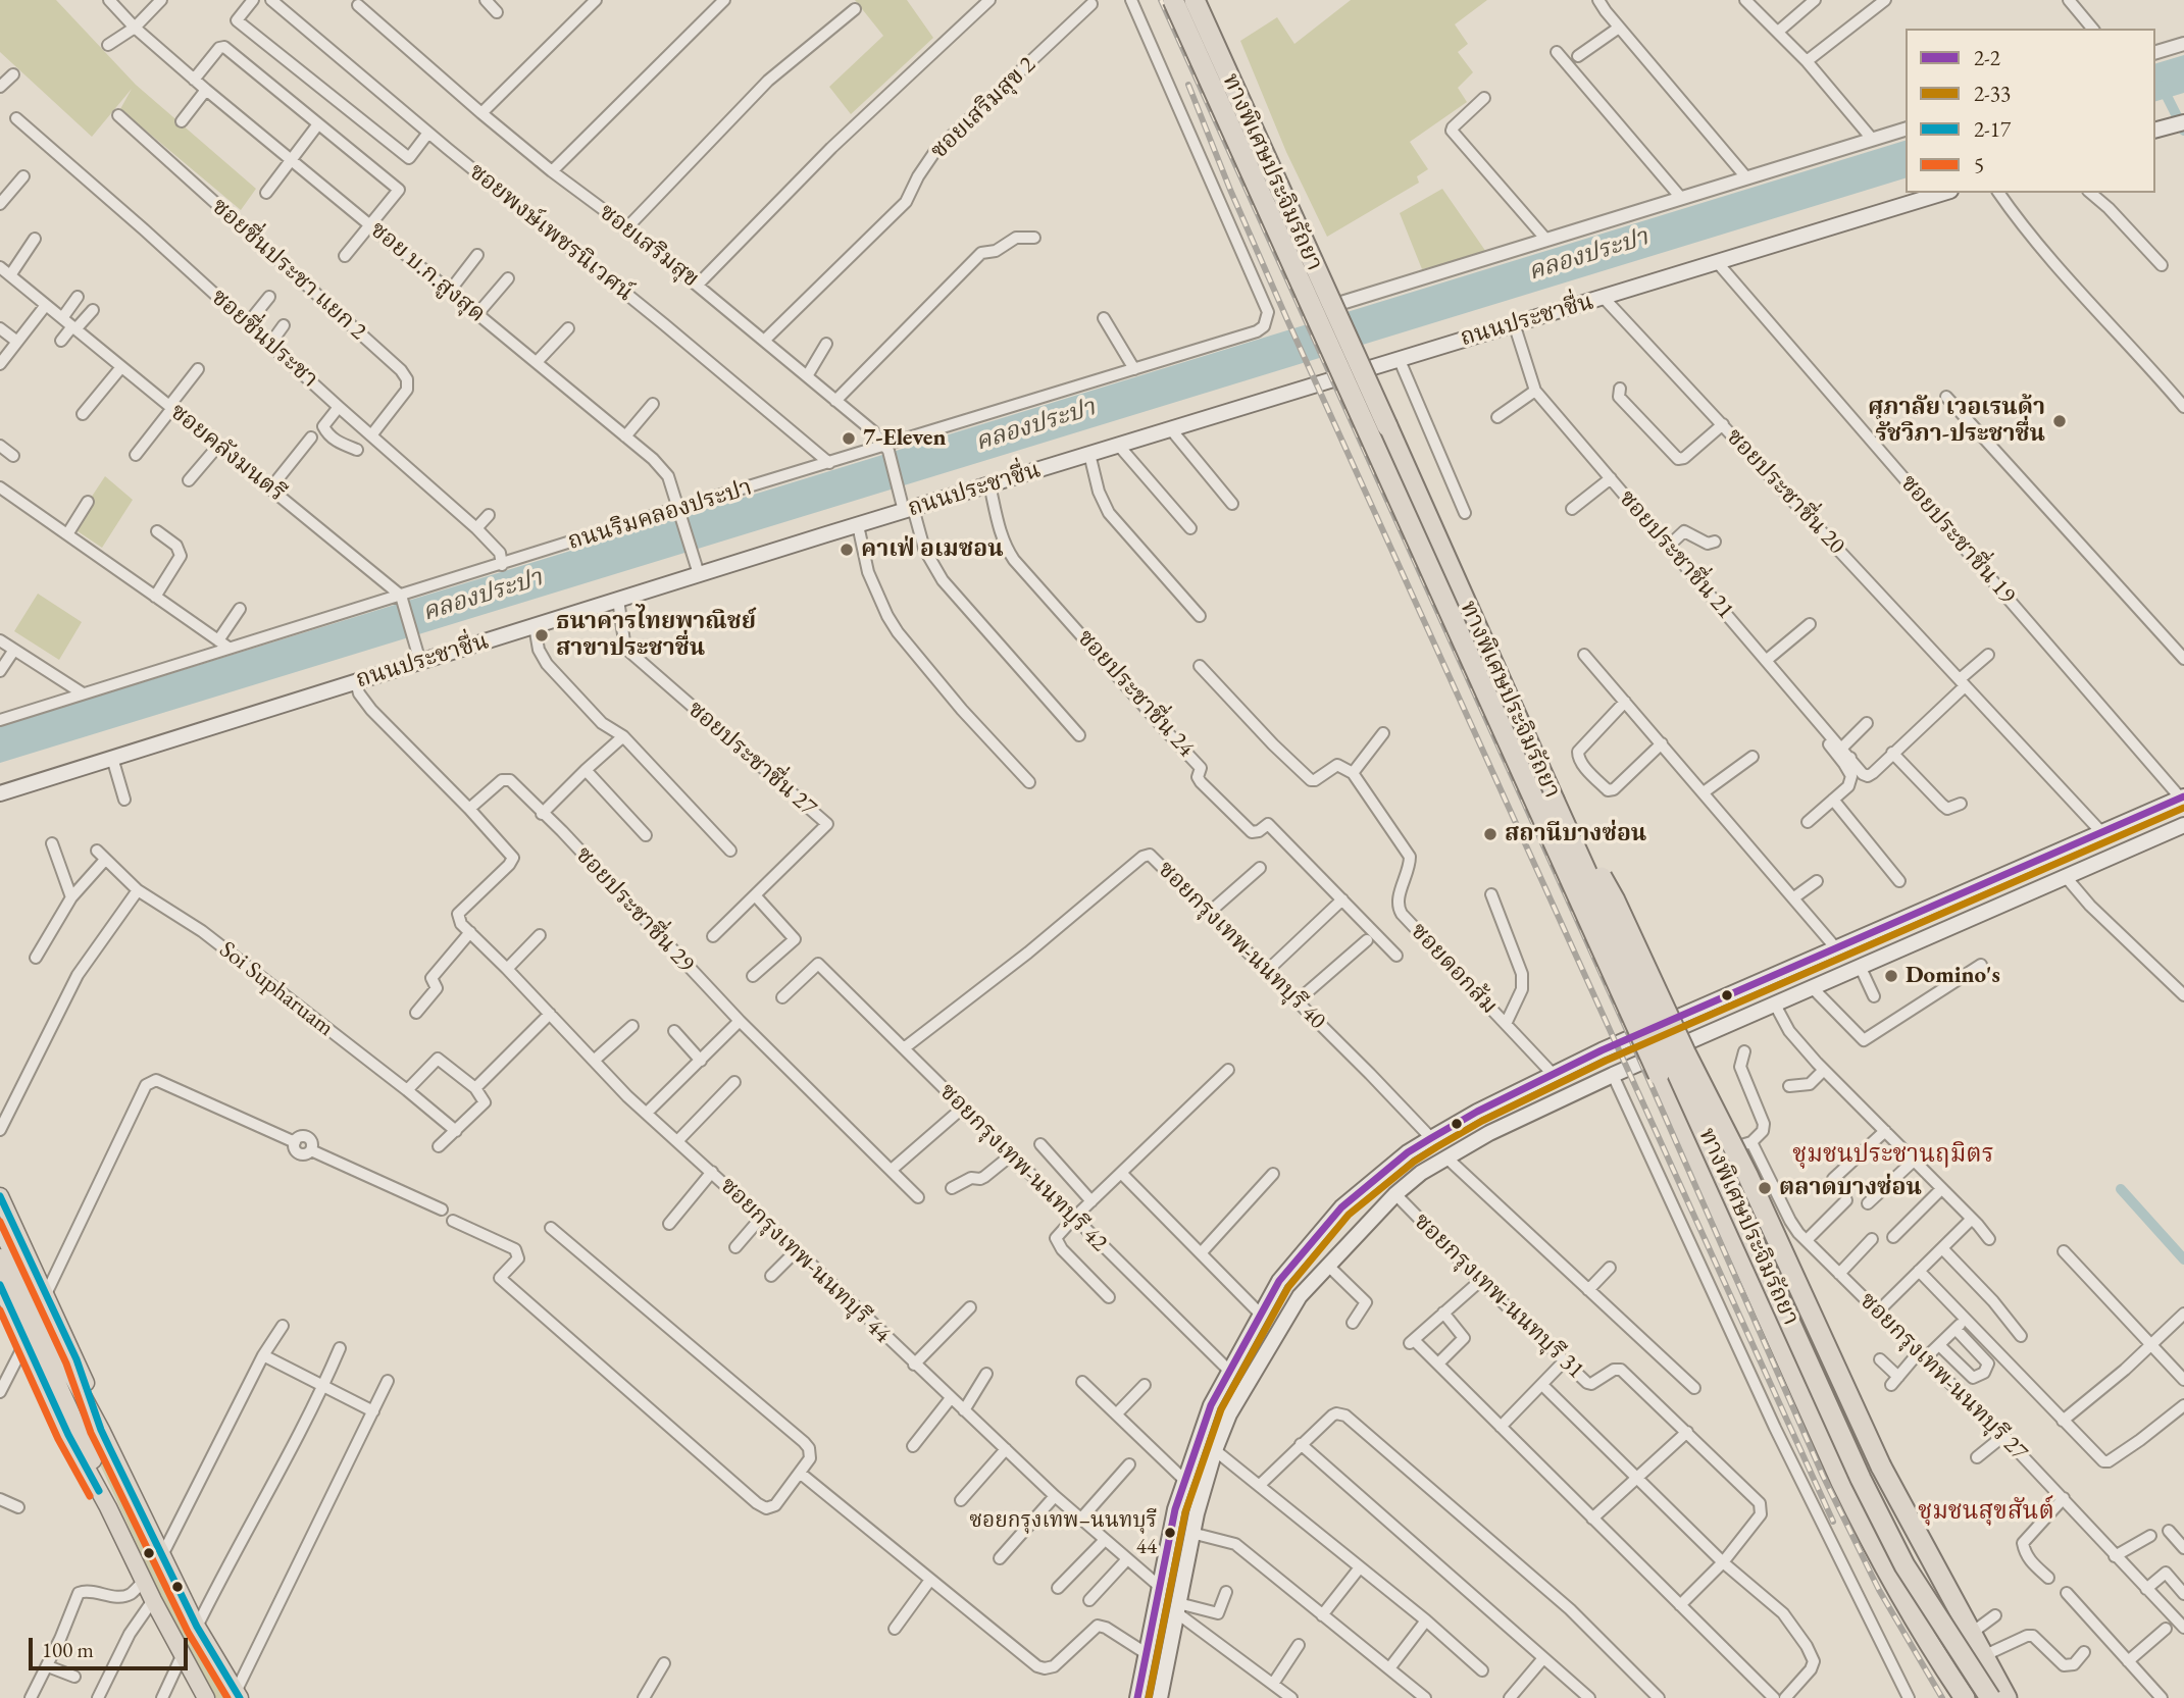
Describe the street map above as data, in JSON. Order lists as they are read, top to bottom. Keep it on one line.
{"streets":{"highway":["ทางพิเศษประจิมรัถยา"],"main road":["ถนนประชาชื่น"],"street":["ซอยเสริมสุข 2","ซอยพงษ์เพชรนิเวศน์","ซอยเสริมสุข","ซอยชื่นประชา แยก 2","ซอย บ.ก.สูงสุด","ซอยชื่นประชา","ซอยคลังมนตรี","ซอยประชาชื่น 20","ถนนริมคลองประปา","ซอยประชาชื่น 19","ซอยประชาชื่น 21","ซอยประชาชื่น 24","ซอยประชาชื่น 27","ซอยประชาชื่น 29","ซอยกรุงเทพ-นนทบุรี 40","ซอยดอกส้ม","Soi Supharuam","ซอยกรุงเทพ-นนทบุรี 42","ซอยกรุงเทพ-นนทบุรี 44","ซอยกรุงเทพ-นนทบุรี 31","ซอยกรุงเทพ-นนทบุรี 27"]},"crossings":[["ซอยเสริมสุข 2","ซอยเสริมสุข"],["ซอยพงษ์เพชรนิเวศน์","ถนนริมคลองประปา"],["ซอยเสริมสุข","ถนนริมคลองประปา"],["ซอยชื่นประชา แยก 2","ซอยชื่นประชา"],["ซอย บ.ก.สูงสุด","ถนนประชาชื่น"],["ซอย บ.ก.สูงสุด","ถนนริมคลองประปา"],["ถนนประชาชื่น","ซอยประชาชื่น 20"],["ถนนประชาชื่น","ซอยประชาชื่น 19"],["ถนนประชาชื่น","ซอยประชาชื่น 21"],["ถนนประชาชื่น","ซอยประชาชื่น 24"],["ถนนประชาชื่น","ซอยประชาชื่น 27"],["ซอยชื่นประชา","ถนนริมคลองประปา"],["ซอยคลังมนตรี","ถนนริมคลองประปา"],["ซอยประชาชื่น 29","ซอยกรุงเทพ-นนทบุรี 44"],["ซอยกรุงเทพ-นนทบุรี 40","ซอยกรุงเทพ-นนทบุรี 42"]],"districts":["ชุมชนประชานฤมิตร","ชุมชนสุขสันต์"],"water":["คลองประปา"],"places":["ศุภาลัย เวอเรนด้า รัชวิภา-ประชาชื่น","7-Eleven","คาเฟ่ อเมซอน","ธนาคารไทยพาณิชย์ สาขาประชาชื่น","สถานีบางซ่อน","Domino's","ตลาดบางซ่อน","ซอยกรุงเทพ–นนทบุรี 44"],"lines":["transit line 2-2","transit line 2-33","transit line 2-17","transit line 5"],"legend":["2-2","2-33","2-17","5"],"scale_bar":"100 m"}
